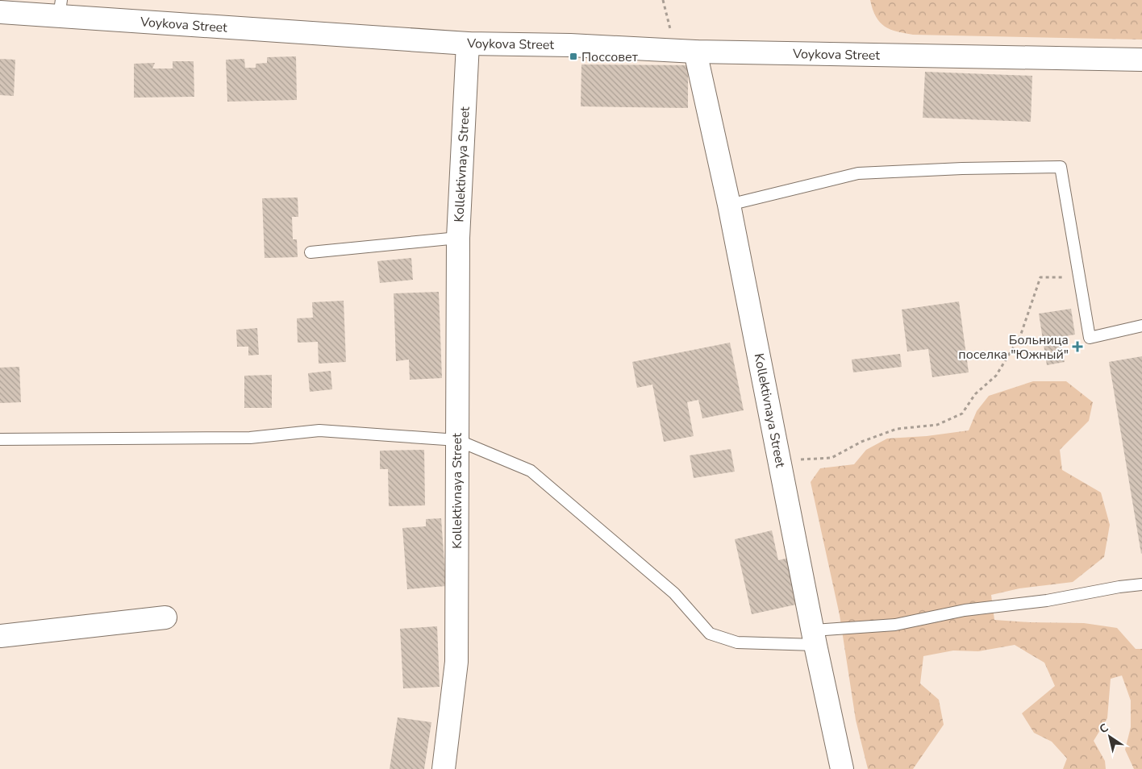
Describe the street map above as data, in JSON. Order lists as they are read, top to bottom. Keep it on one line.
{"streets":{"street":["Voykova Street","Kollektivnaya Street"]},"crossings":[["Voykova Street","Kollektivnaya Street"]],"places":{"transit":["Поссовет"],"health":["Больница поселка \"Южный\""]},"north":"top left"}
